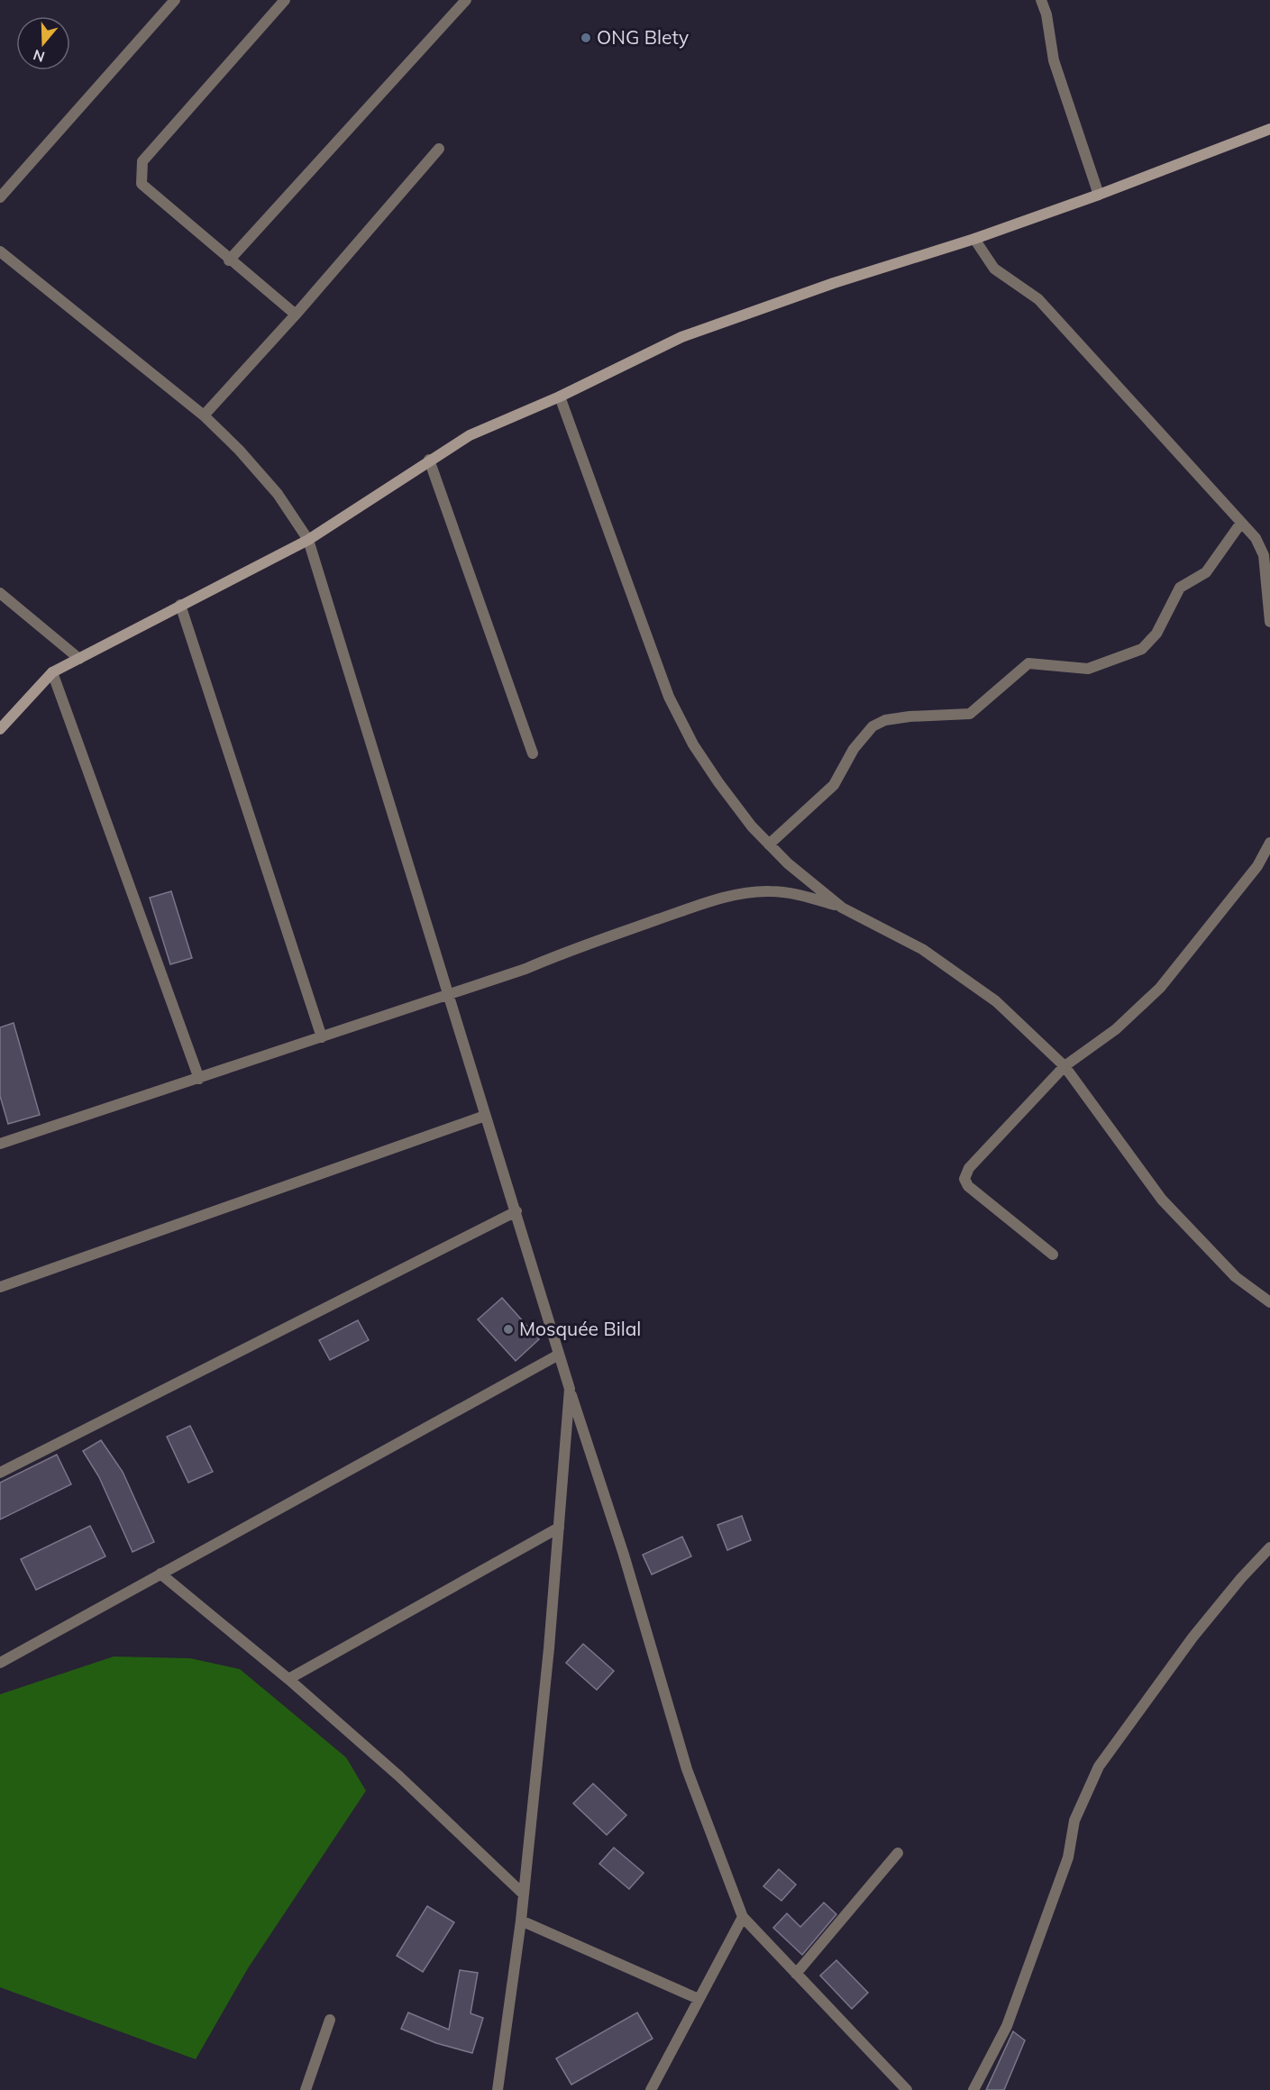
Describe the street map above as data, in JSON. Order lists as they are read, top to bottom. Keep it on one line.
{"places":["ONG Blety","Mosquée Bilal"],"north":"bottom"}
